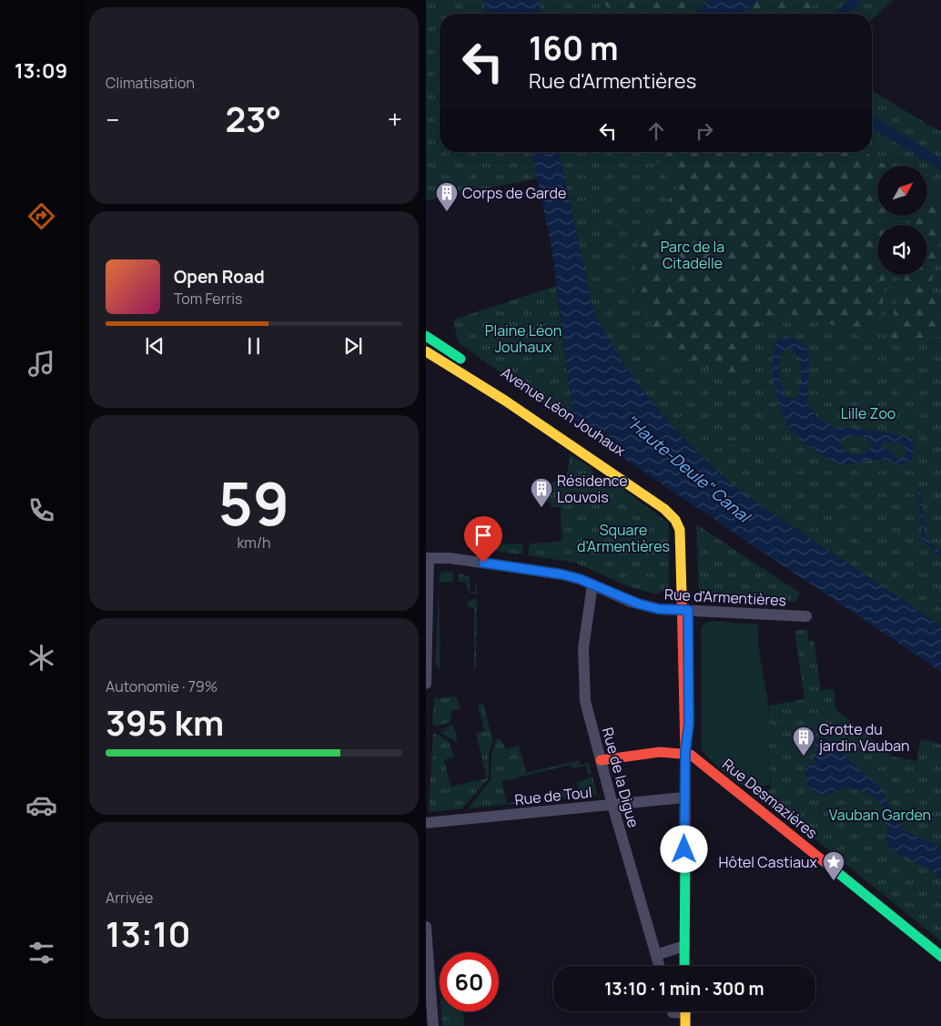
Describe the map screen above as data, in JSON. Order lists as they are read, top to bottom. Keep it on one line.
{"streets":{"main road":["Avenue Léon Jouhaux","Rue Desmazières"],"street":["Rue d'Armentières","Rue de la Digue","Rue de Toul"]},"crossings":[["Rue d'Armentières","Rue de la Digue"],["Rue de la Digue","Rue de Toul"]],"water":["\"Haute-Deule\" Canal"],"parks":["Parc de la Citadelle","Plaine Léon Jouhaux","Lille Zoo","Square d'Armentières","Vauban Garden"],"places":{"building":["Corps de Garde","Résidence Louvois","Grotte du jardin Vauban"],"place":["Hôtel Castiaux"]},"north":"top right","page":{"tabs":"13:09","tile":["Climatisation",["59","km/h"],["Autonomie · 79%","395 km"],["Arrivée","13:10"]],"turn":["160 m","Rue d'Armentières"],"heat":["−","23°","+"],"song":["Open Road","Tom Ferris"],"limit":"60","trip":"13:10 · 1 min · 300 m"}}
